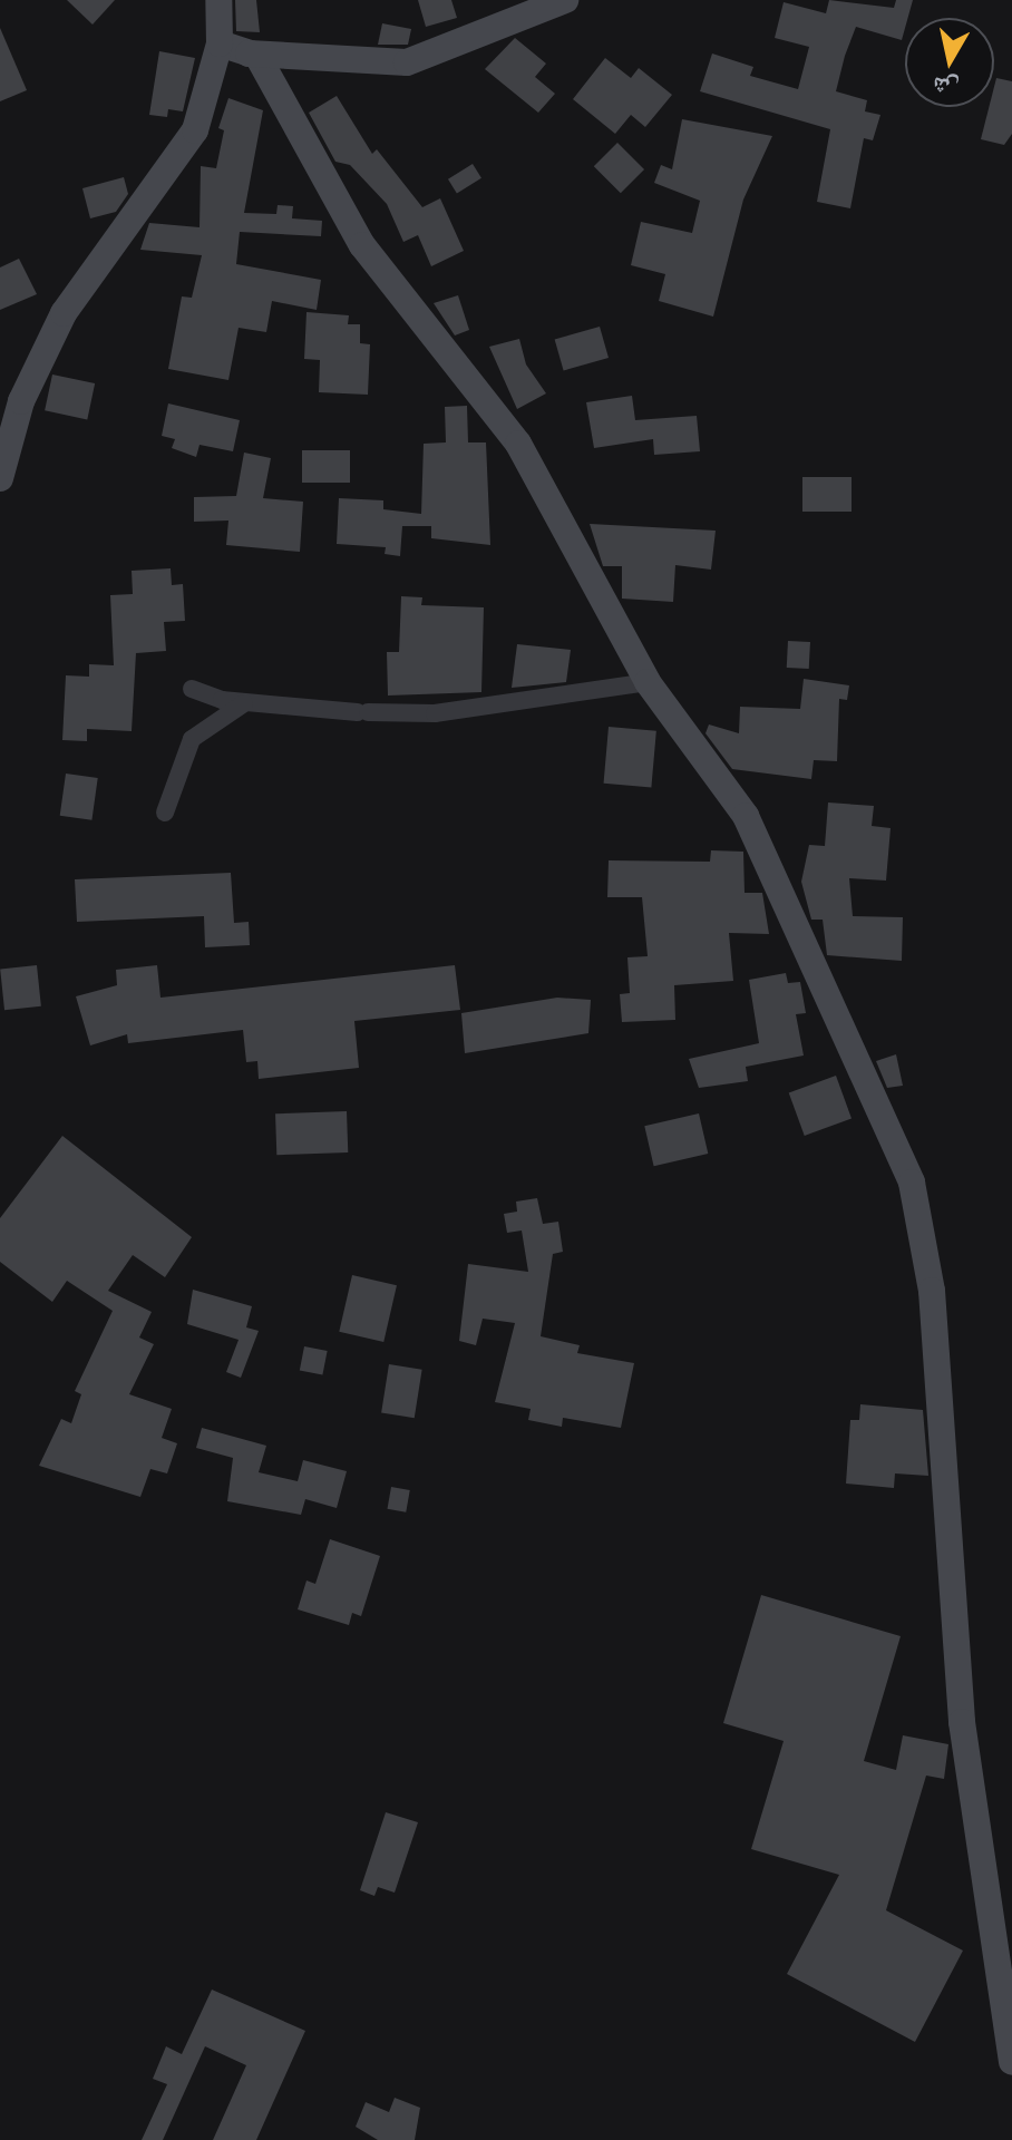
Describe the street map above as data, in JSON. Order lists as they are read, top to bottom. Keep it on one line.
{"north":"bottom"}
